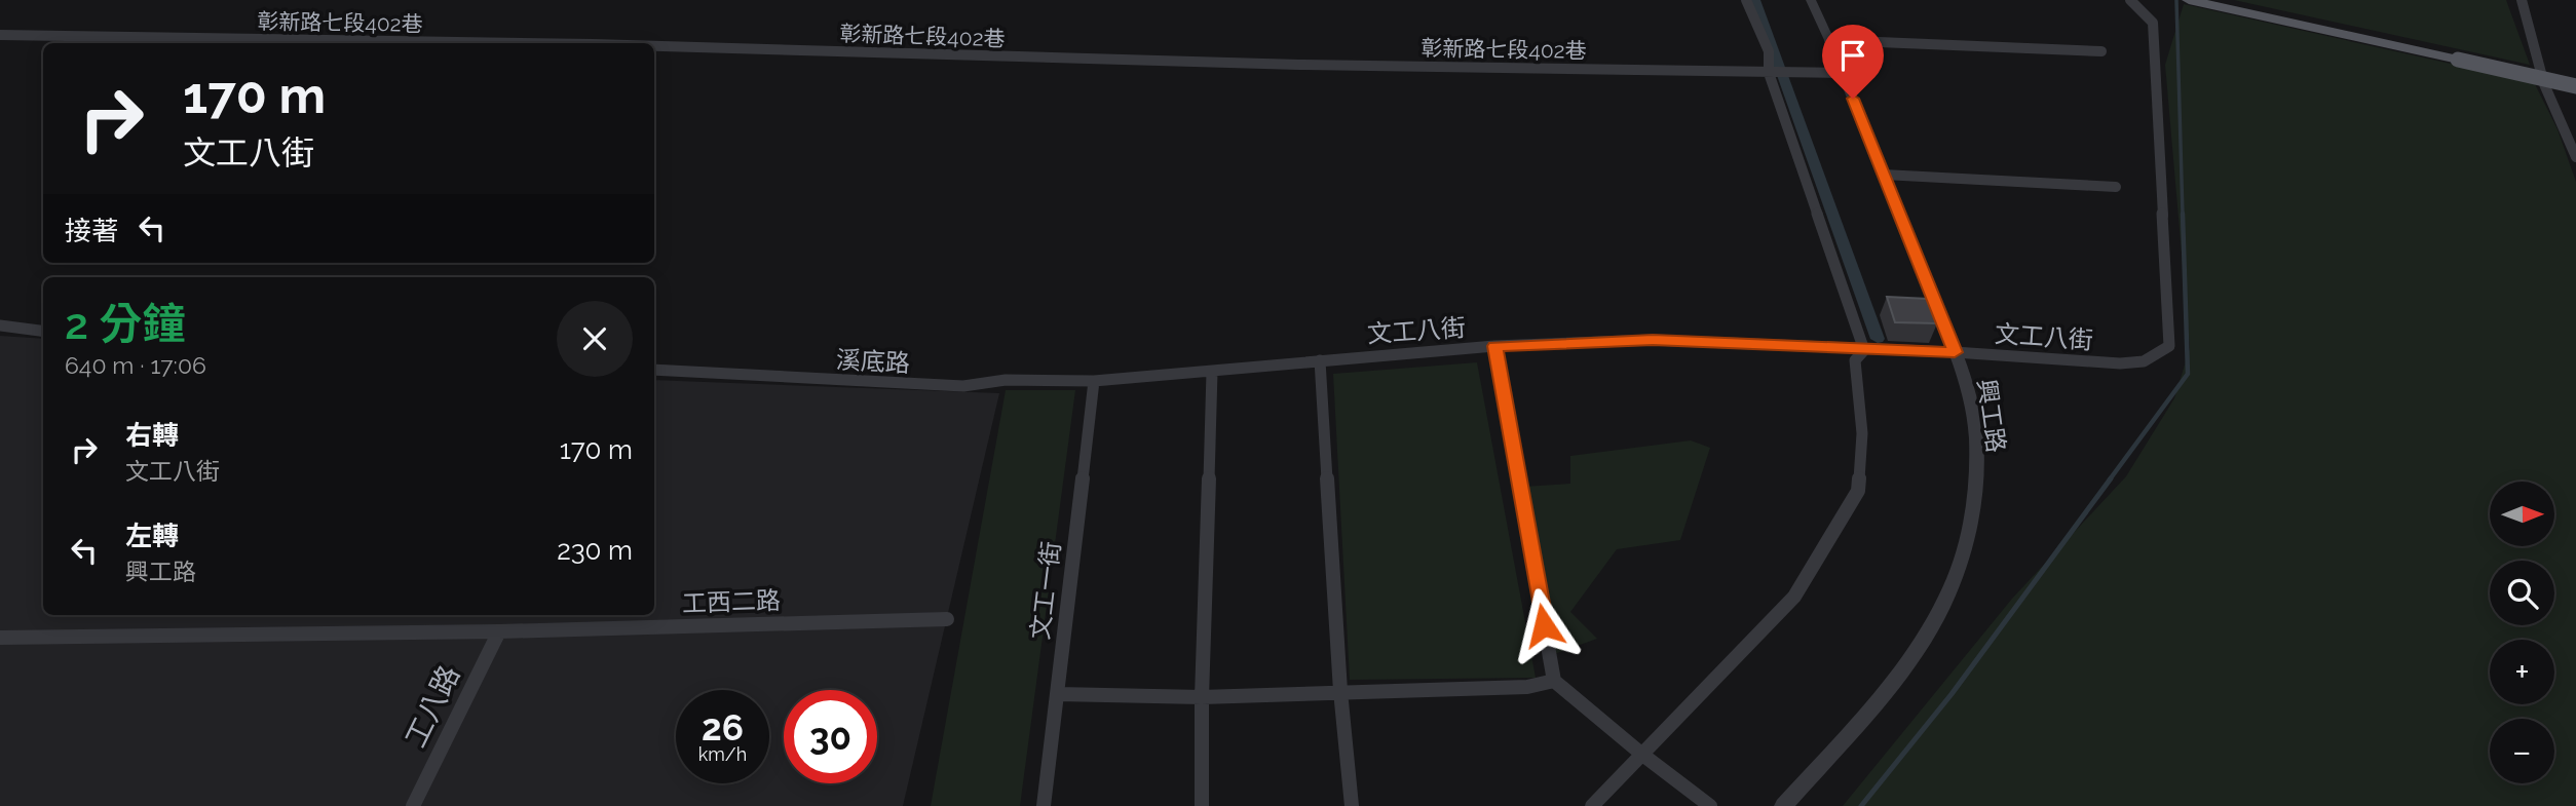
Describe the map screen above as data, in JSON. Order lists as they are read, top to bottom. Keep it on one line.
{"streets":{"street":["彰新路七段402巷","文工八街","溪底路","興工路","文工一街","工西二路","工八路"]},"crossings":[["彰新路七段402巷","興工路"],["文工八街","溪底路"],["文工八街","興工路"],["文工八街","文工一街"],["溪底路","文工一街"],["工西二路","工八路"]],"north":"right","page":{"turn":["170 m","文工八街"],"then":"接著","heading":["2 分鐘","640 m · 17:06"],"list":[{"name":"右轉","note":"文工八街","value":"170 m"},{"name":"左轉","note":"興工路","value":"230 m"}],"map_buttons":["+","−"],"speed":"26 km/h","limit":"30"}}
